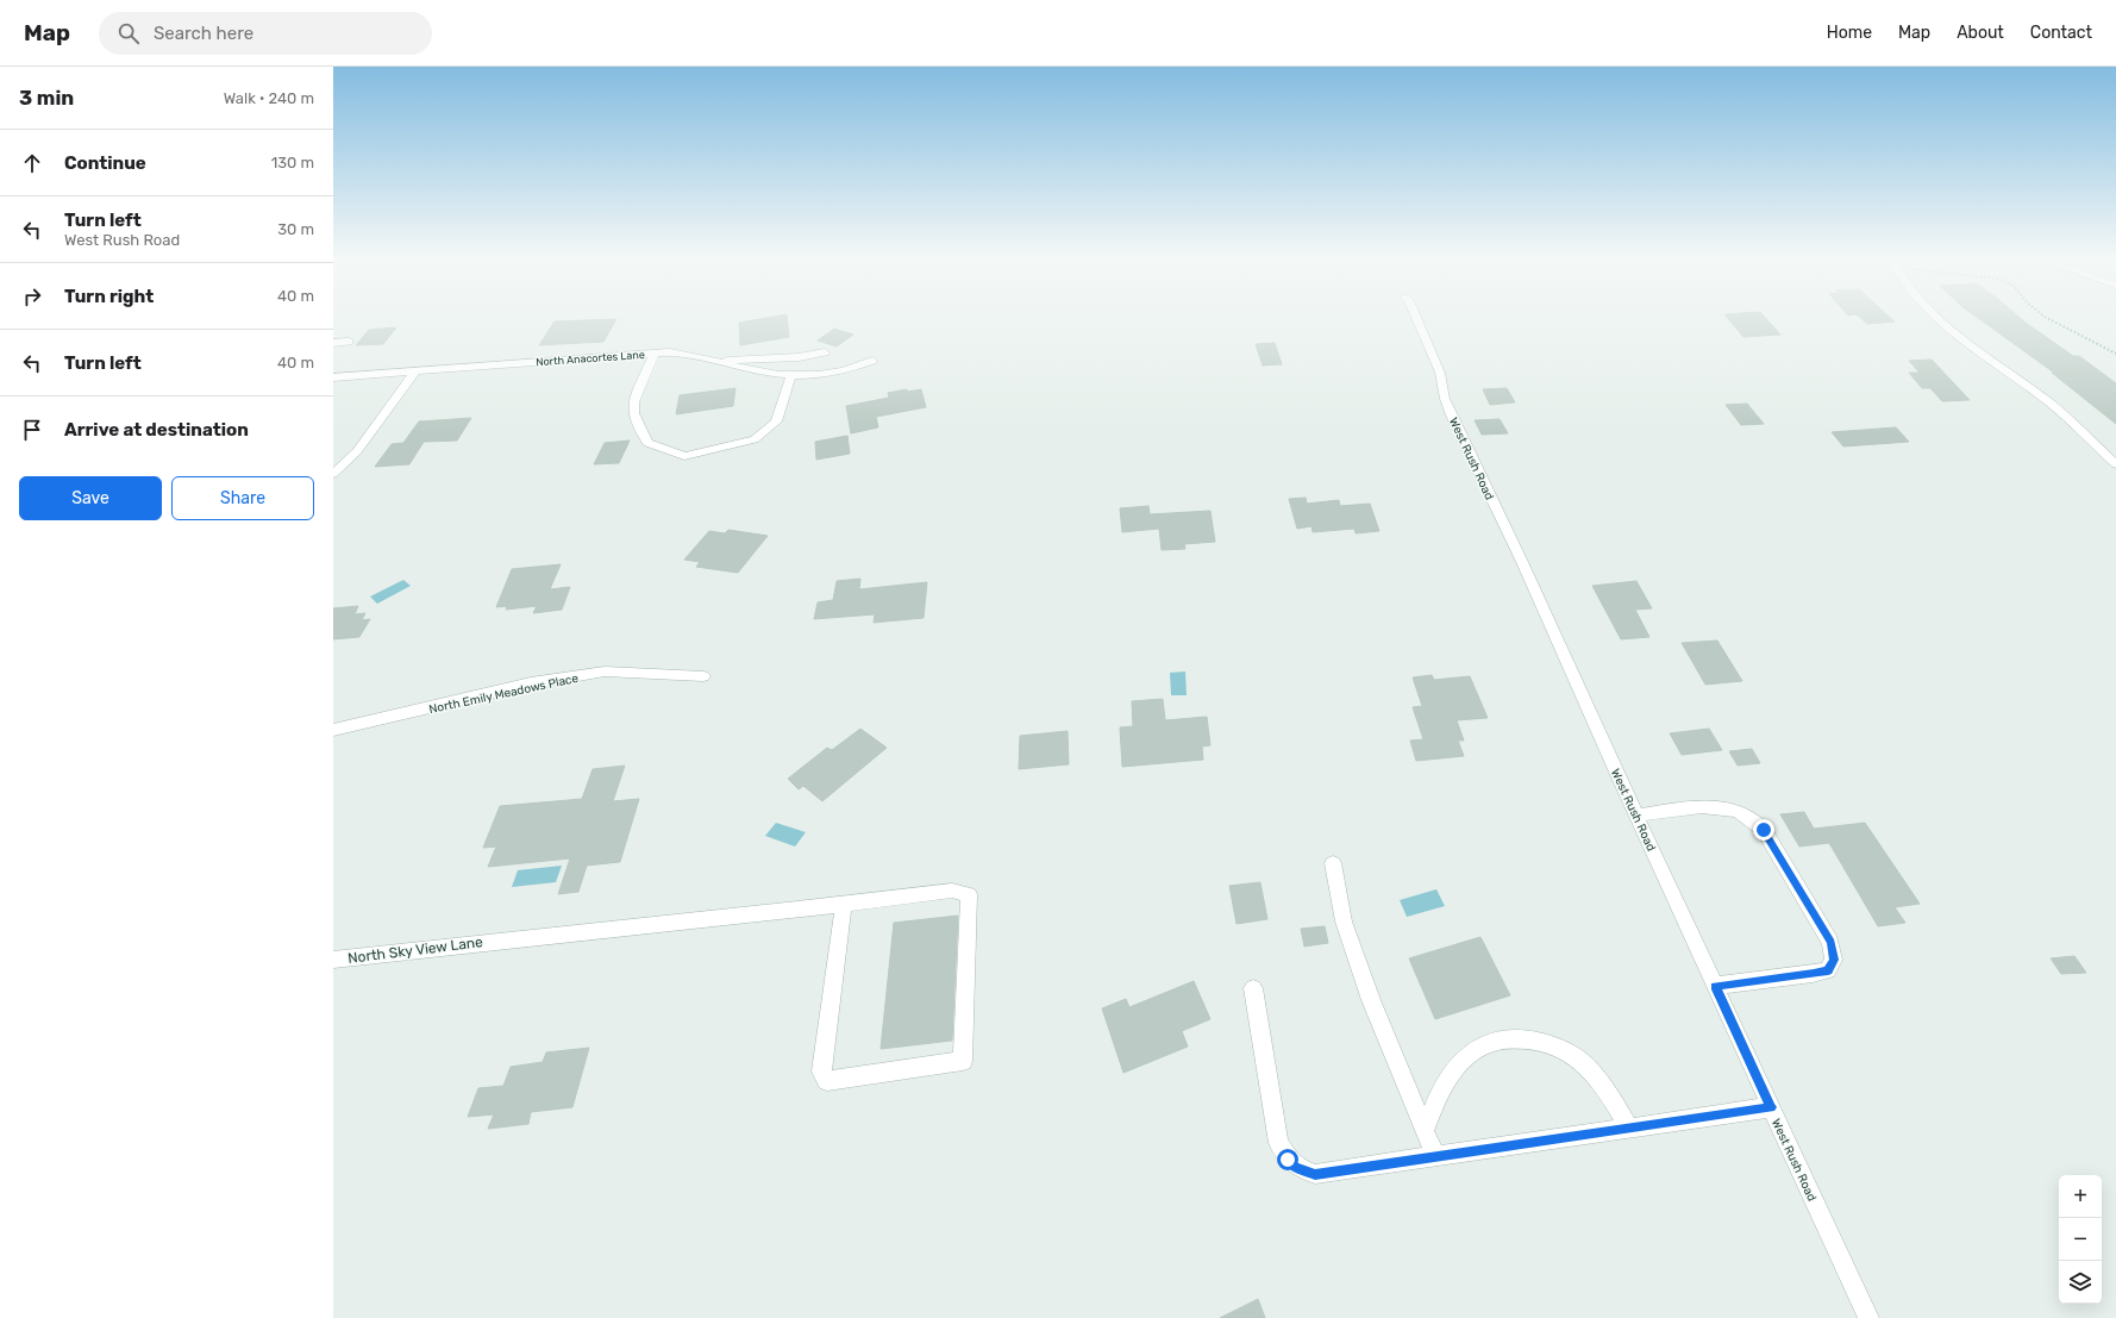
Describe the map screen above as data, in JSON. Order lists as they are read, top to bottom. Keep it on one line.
{"streets":{"street":["North Anacortes Lane","West Rush Road","North Emily Meadows Place","North Sky View Lane"]},"page":{"header":"Map","search":"Search here","nav":["Home","Map","About","Contact"],"heading":["3 min","Walk · 240 m"],"list":[["Continue","130 m"],["Turn left","West Rush Road","30 m"],["Turn right","40 m"],["Turn left","40 m"],"Arrive at destination"],"buttons":["Save","Share"],"map_buttons":["+","−"]}}
